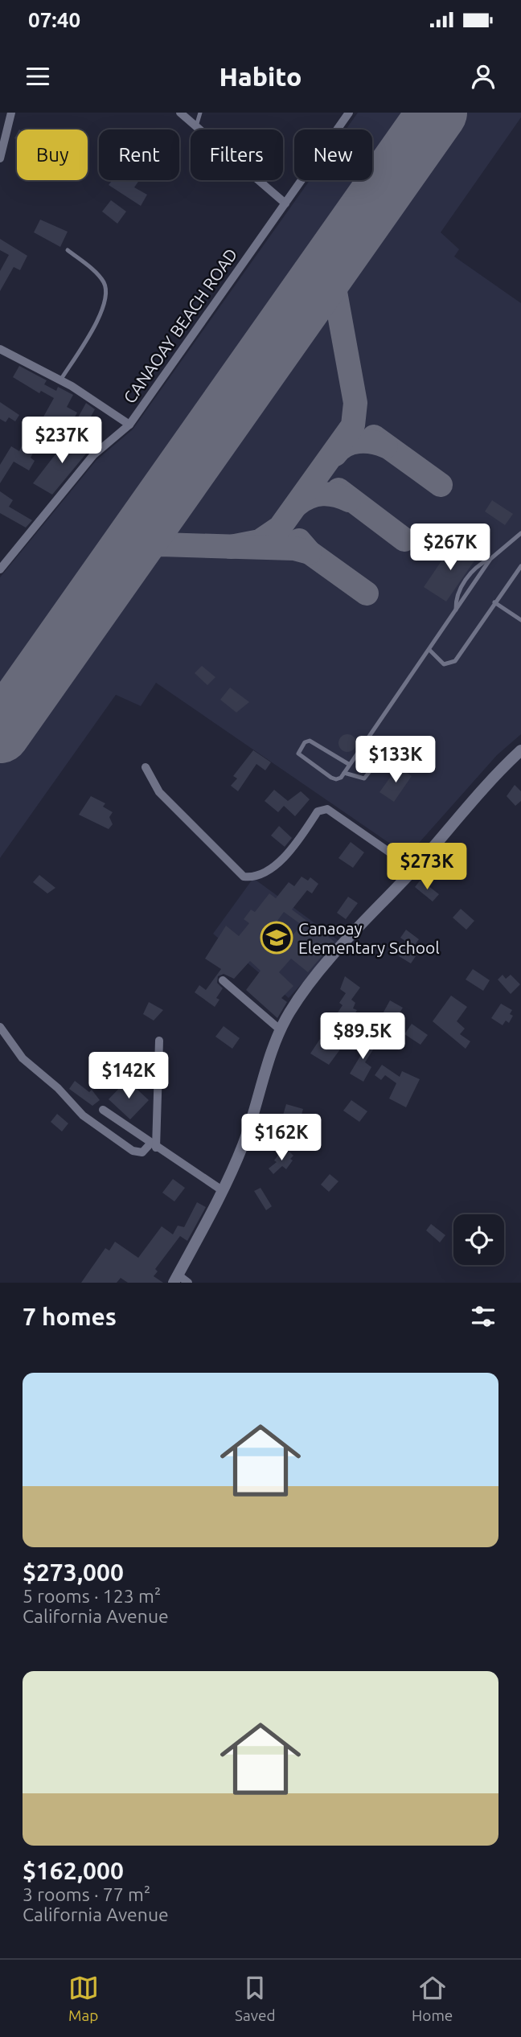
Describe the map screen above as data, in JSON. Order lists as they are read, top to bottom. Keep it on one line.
{"streets":{"street":["CANAOAY BEACH ROAD"]},"places":{"school or university":["Canaoay Elementary School"]},"page":{"status":"07:40","header":"Habito","chip":["Buy","Rent","Filters","New"],"price":["$237K","$267K","$133K","$273K","$89.5K","$142K","$162K"],"heading":"7 homes","list":[{"name":"$273,000","note":"5 rooms · 123 m² · California Avenue"},{"name":"$162,000","note":"3 rooms · 77 m² · California Avenue"}],"tabs":["Map","Saved","Home"]}}
